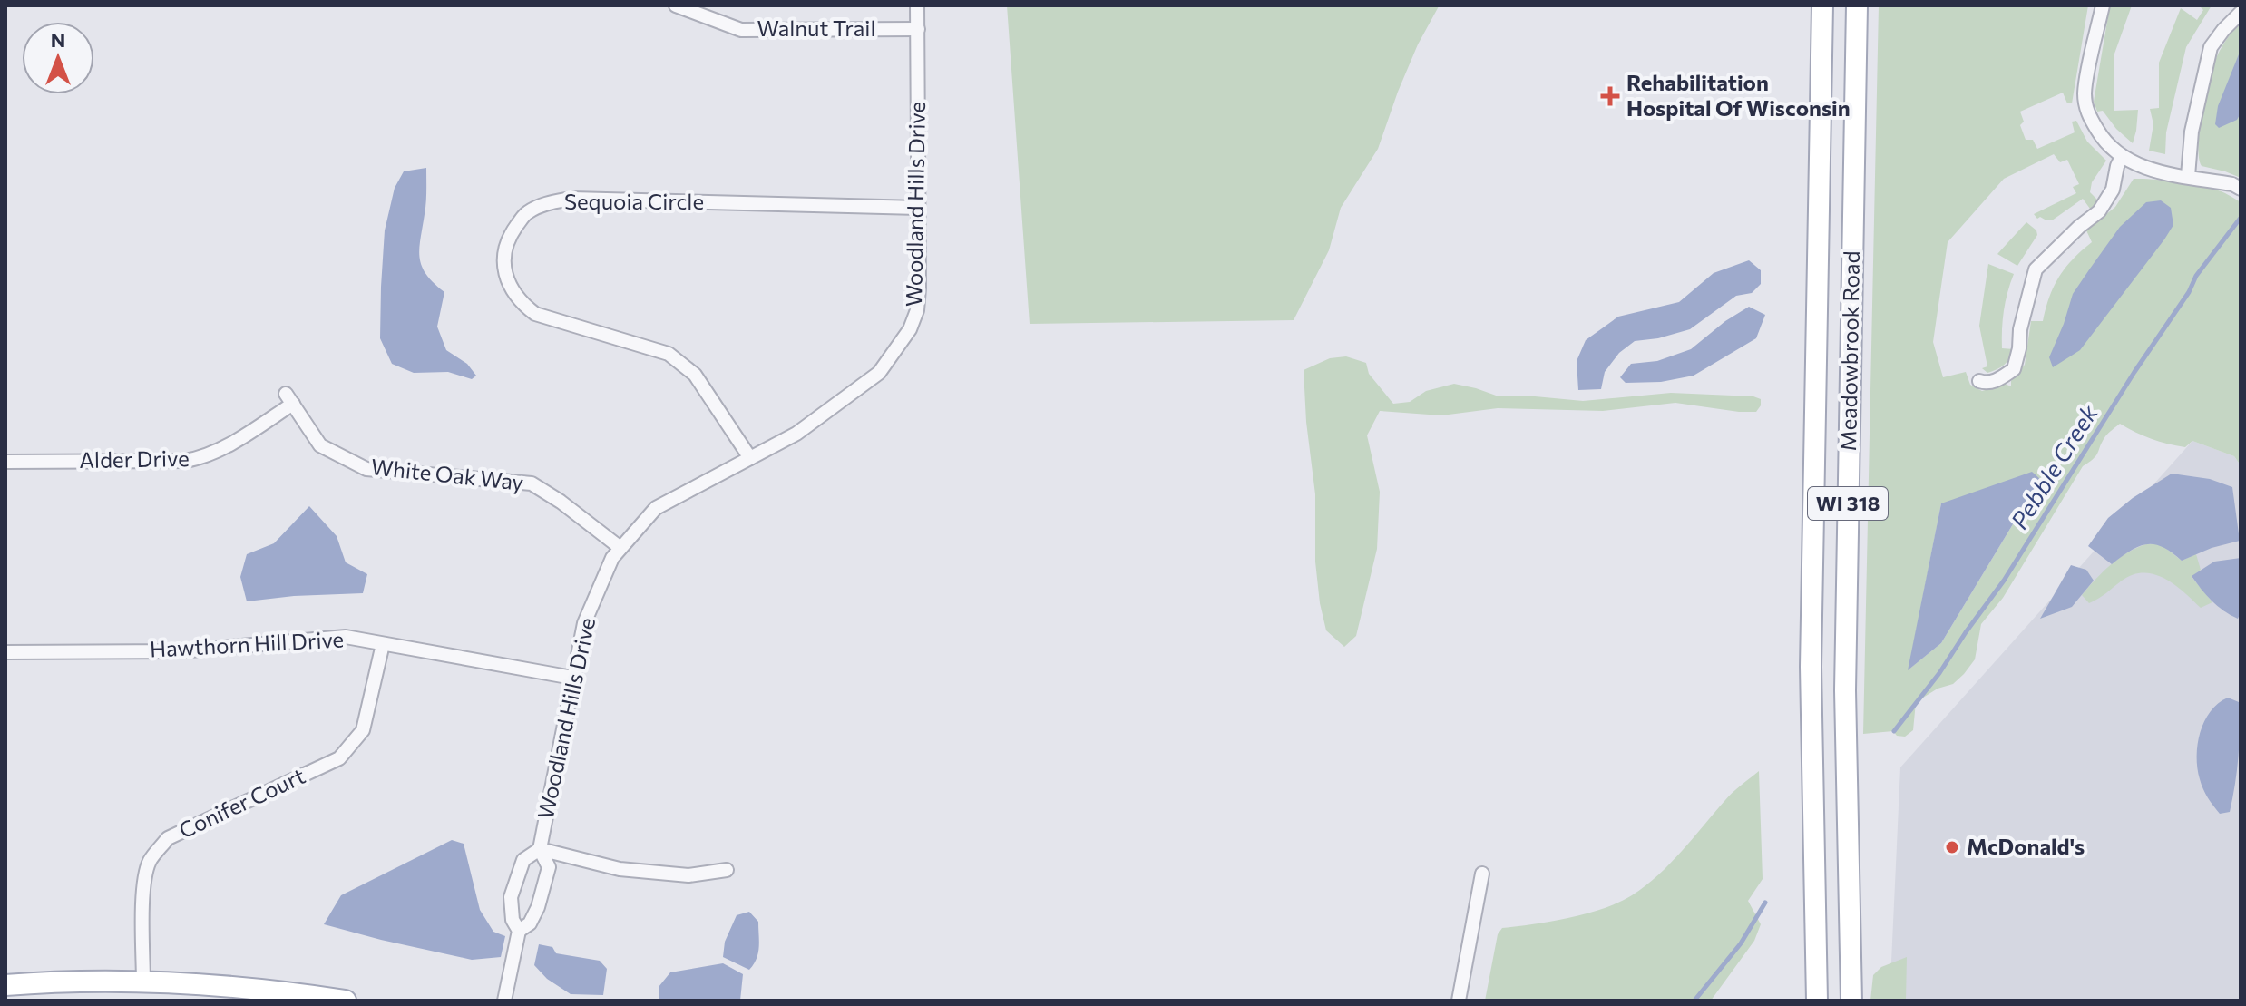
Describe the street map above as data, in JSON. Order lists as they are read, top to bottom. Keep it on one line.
{"streets":{"main road":["Meadowbrook Road","WI 318"],"street":["Walnut Trail","Sequoia Circle","Woodland Hills Drive","Alder Drive","White Oak Way","Hawthorn Hill Drive","Conifer Court"]},"crossings":[["Walnut Trail","Woodland Hills Drive"],["Sequoia Circle","Woodland Hills Drive"],["Woodland Hills Drive","White Oak Way"],["Woodland Hills Drive","Hawthorn Hill Drive"],["Alder Drive","White Oak Way"],["Hawthorn Hill Drive","Conifer Court"]],"water":["Pebble Creek"],"places":{"health":["Rehabilitation Hospital Of Wisconsin"],"other":["McDonald's"]},"north":"top"}
